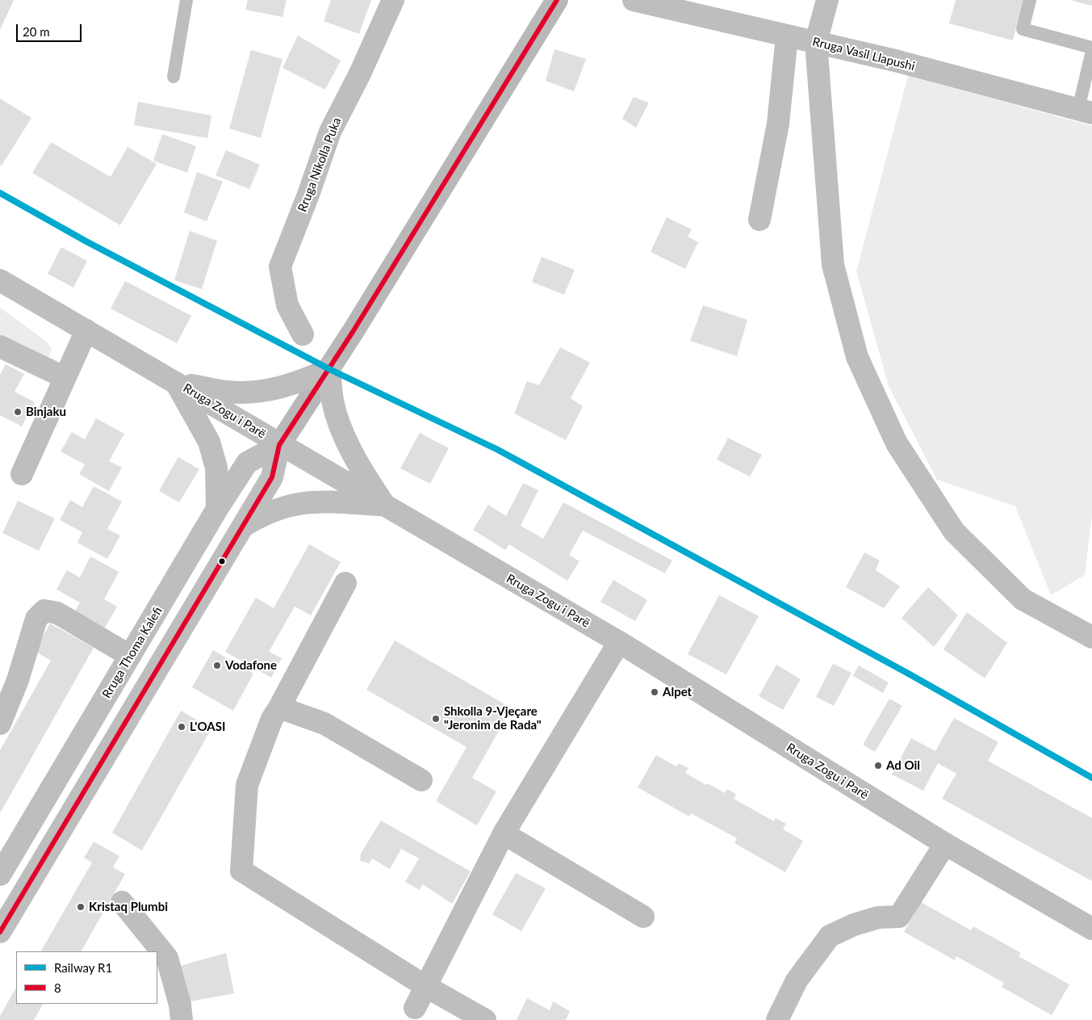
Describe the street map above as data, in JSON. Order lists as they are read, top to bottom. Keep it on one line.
{"streets":{"main road":["Rruga Thoma Kalefi"],"street":["Rruga Vasil Llapushi","Rruga Nikolla Puka","Rruga Zogu i Parë"]},"crossings":[["Rruga Zogu i Parë","Rruga Thoma Kalefi"]],"places":["Binjaku","Vodafone","Alpet","Shkolla 9-Vjeçare \"Jeronim de Rada\"","L'OASI","Ad Oil","Kristaq Plumbi"],"lines":["transit line 8","rail line R1"],"legend":["Railway R1","8"],"scale_bar":"20 m"}
